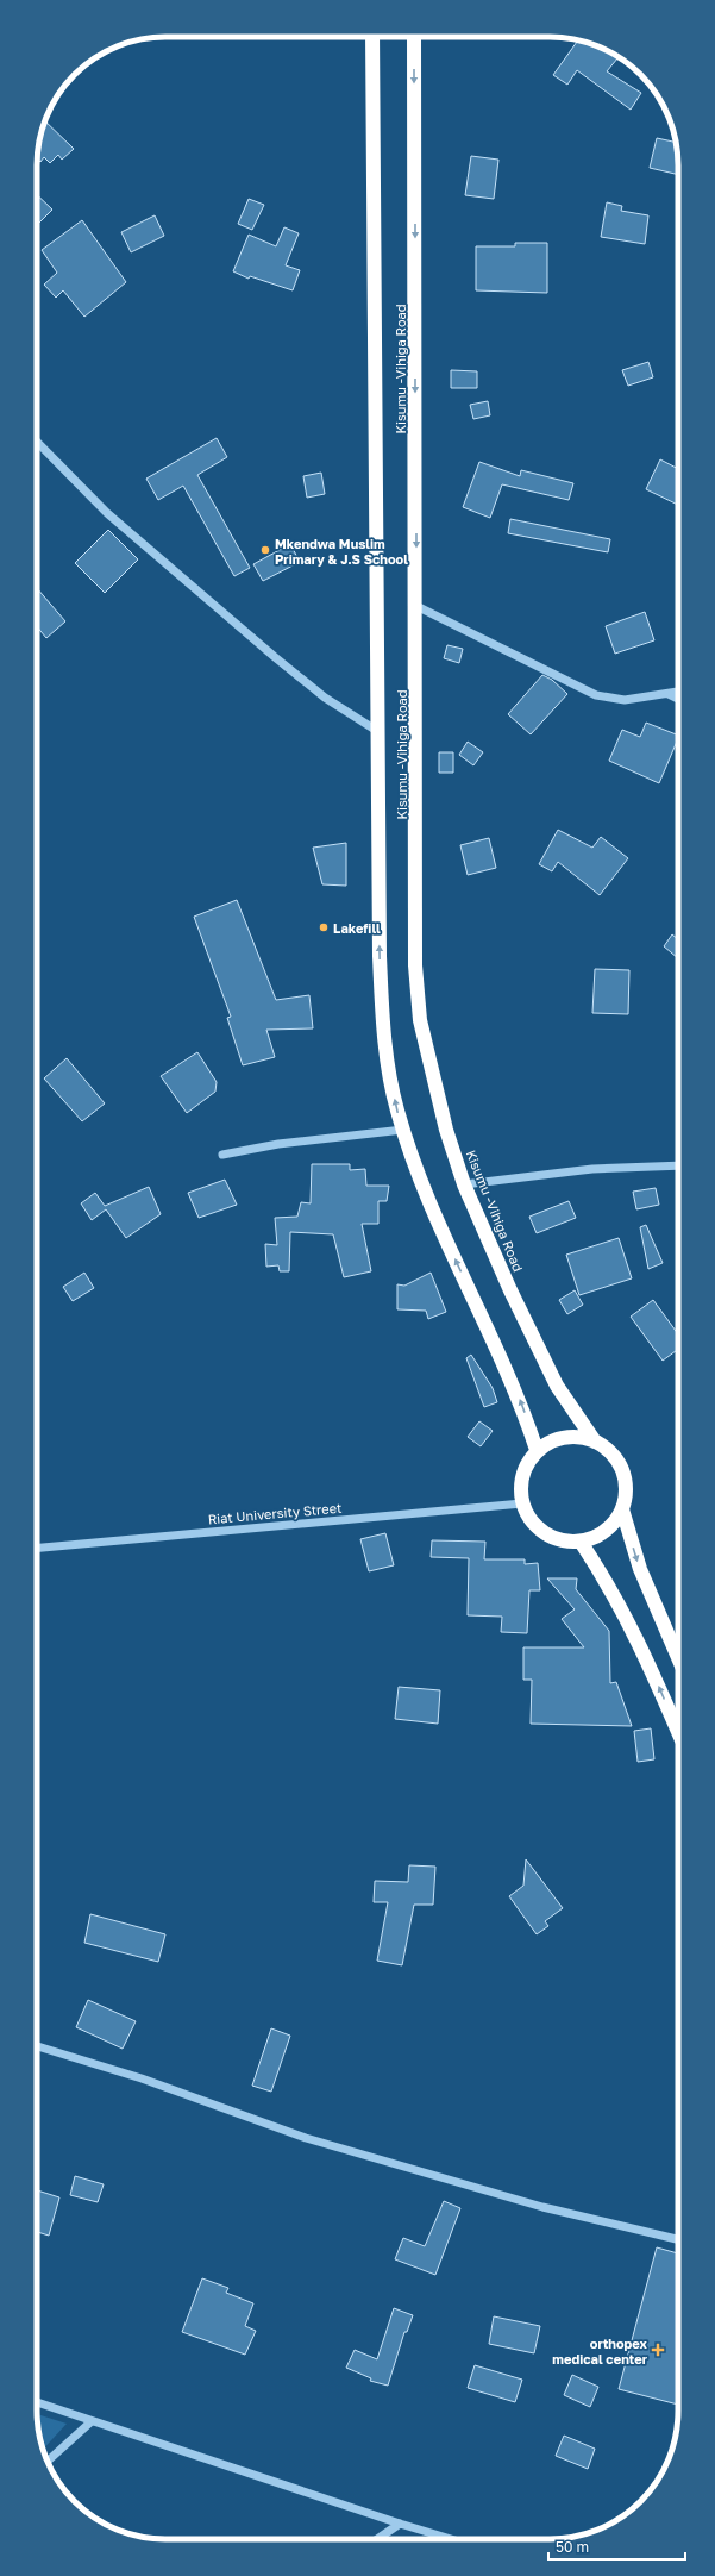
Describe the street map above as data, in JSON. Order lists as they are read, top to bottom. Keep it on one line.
{"streets":{"highway":["Kisumu -Vihiga Road"],"street":["Riat University Street"]},"crossings":[["Kisumu -Vihiga Road","Riat University Street"]],"places":{"other":["Mkendwa Muslim Primary & J.S School","Lakefill"],"health":["orthopex medical center"]},"scale_bar":"50 m"}
